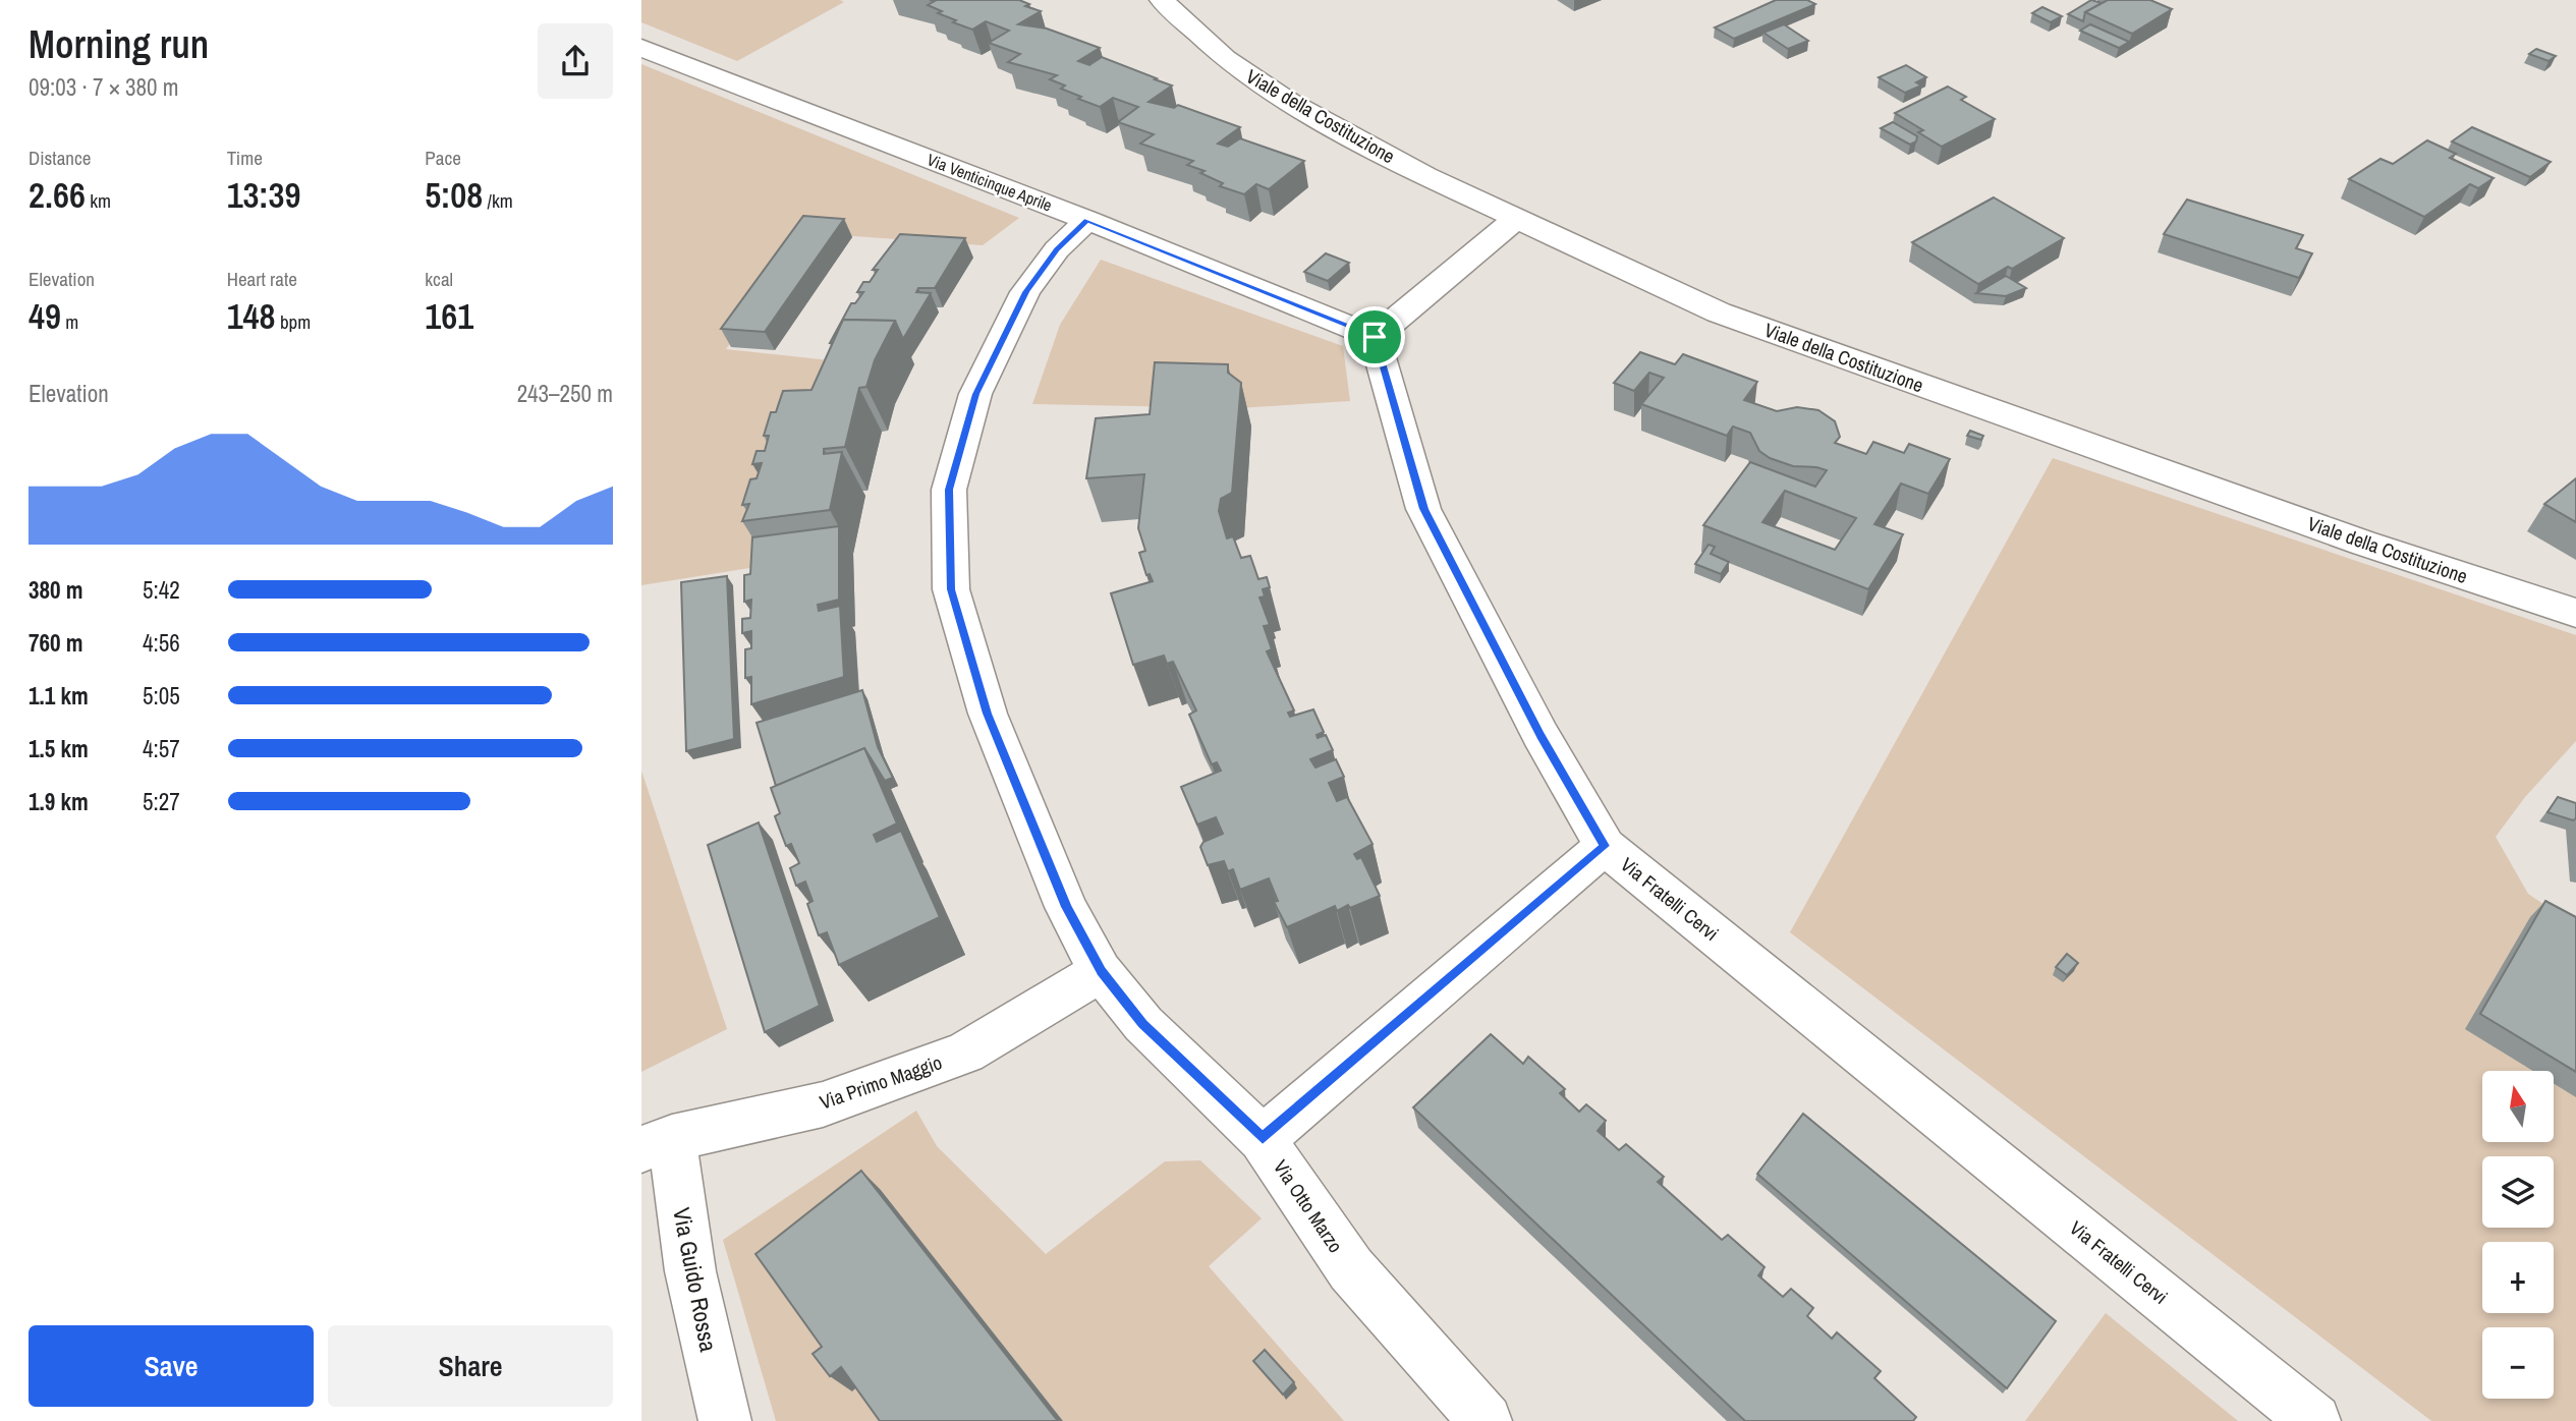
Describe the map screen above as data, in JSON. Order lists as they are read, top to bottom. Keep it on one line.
{"streets":{"street":["Viale della Costituzione","Via Venticinque Aprile","Via Fratelli Cervi","Via Primo Maggio","Via Otto Marzo","Via Guido Rossa"]},"crossings":[["Via Venticinque Aprile","Via Fratelli Cervi"],["Via Venticinque Aprile","Via Otto Marzo"],["Via Primo Maggio","Via Otto Marzo"],["Via Primo Maggio","Via Guido Rossa"]],"north":"top","page":{"heading":["Morning run","09:03 · 7 × 380 m"],"stats":[["Distance","2.66 km"],["Time","13:39"],["Pace","5:08 /km"],["Elevation","49 m"],["Heart rate","148 bpm"],["kcal","161"]],"chart":["Elevation","243–250 m"],"list":[{"name":"380 m","note":"5:42"},{"name":"760 m","note":"4:56"},{"name":"1.1 km","note":"5:05"},{"name":"1.5 km","note":"4:57"},{"name":"1.9 km","note":"5:27"}],"map_buttons":["+","−"],"buttons":["Save","Share"]}}
